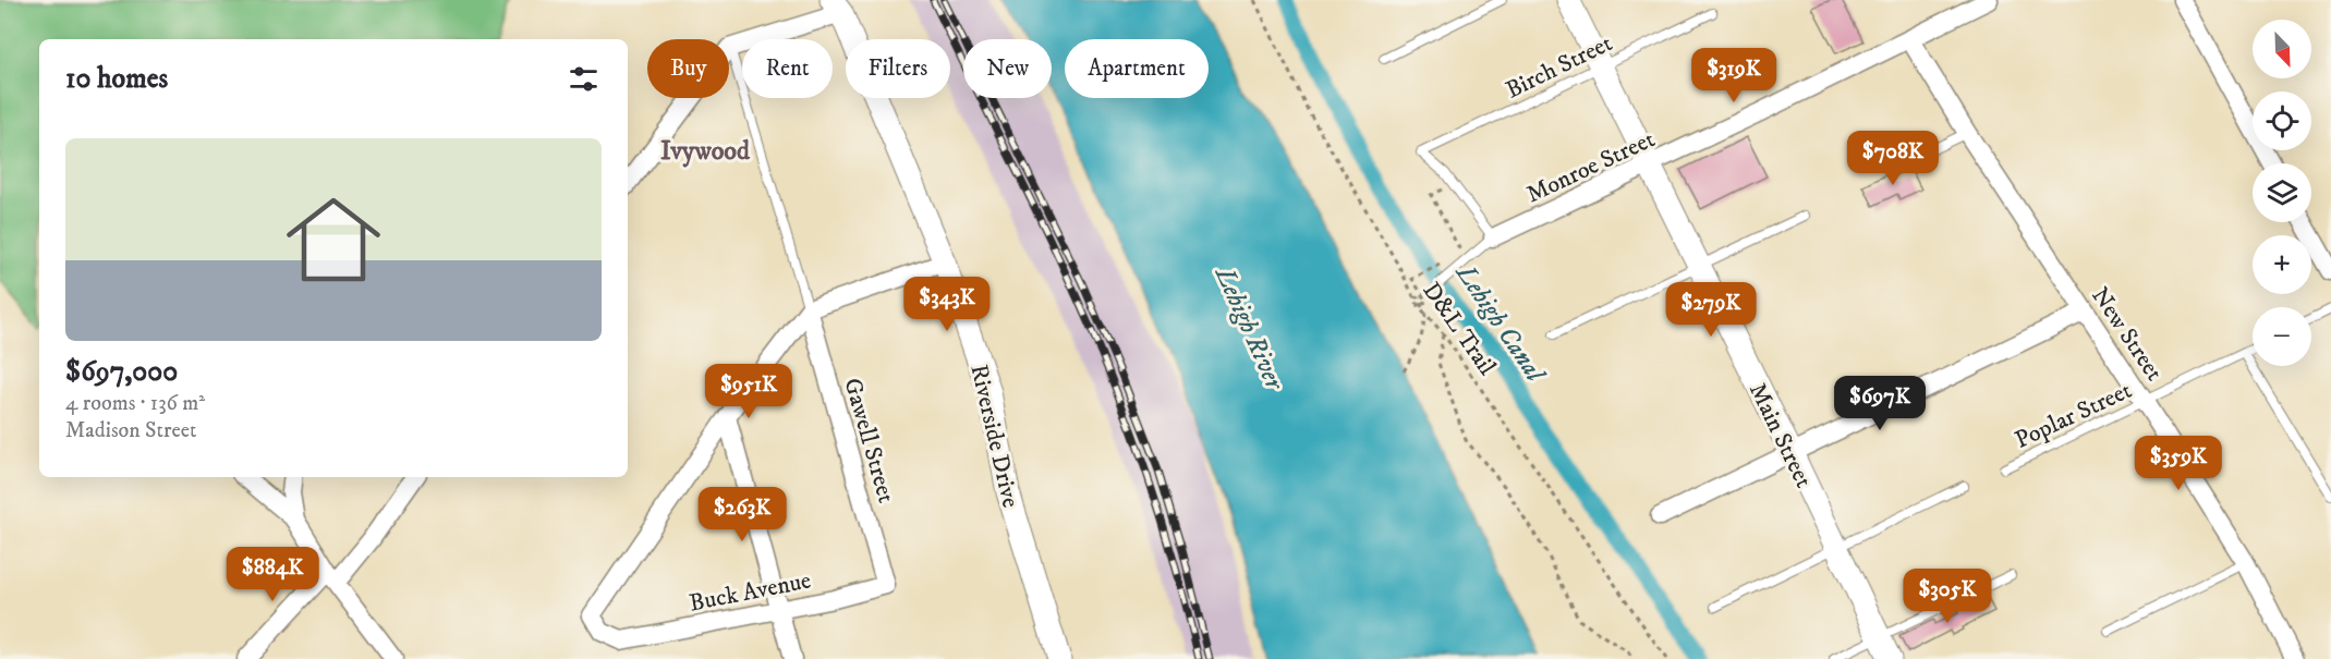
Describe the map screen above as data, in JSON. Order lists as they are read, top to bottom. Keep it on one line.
{"streets":{"street":["Monroe Street","New Street","Main Street","Riverside Drive","Gawell Street","Buck Avenue"],"lane":["Birch Street","Poplar Street"],"path":["D&L Trail"]},"crossings":[["Birch Street","Main Street"],["Monroe Street","New Street"],["Monroe Street","Main Street"],["New Street","Poplar Street"],["Gawell Street","Buck Avenue"]],"districts":["Ivywood"],"water":["Lehigh Canal","Lehigh River"],"north":"bottom right","page":{"map_buttons":["+","−"],"chip":["Buy","Rent","Filters","New","Apartment"],"heading":"10 homes","price":["$319K","$708K","$343K","$279K","$951K","$697K","$359K","$263K","$884K","$305K"],"list":[{"name":"$697,000","note":"4 rooms · 136 m² · Madison Street"}]}}
